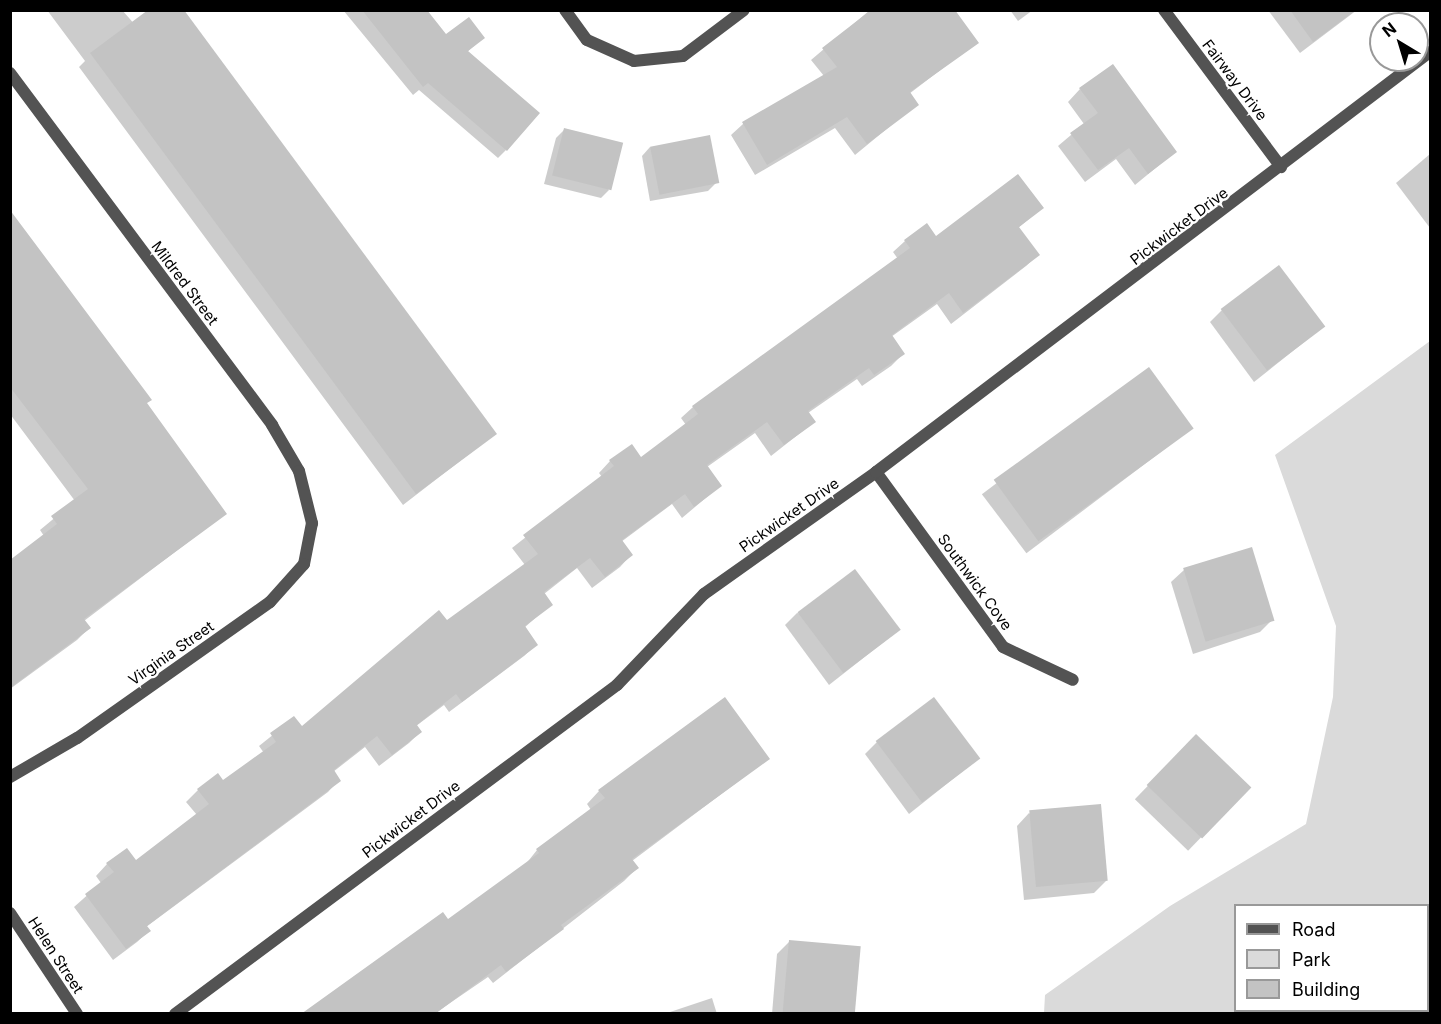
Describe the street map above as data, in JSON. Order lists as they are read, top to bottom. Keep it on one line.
{"streets":{"street":["Fairway Drive","Pickwicket Drive","Mildred Street","Southwick Cove","Virginia Street","Helen Street"]},"crossings":[["Fairway Drive","Pickwicket Drive"],["Pickwicket Drive","Southwick Cove"],["Mildred Street","Virginia Street"]],"legend":["Road","Park","Building"],"north":"top left"}
